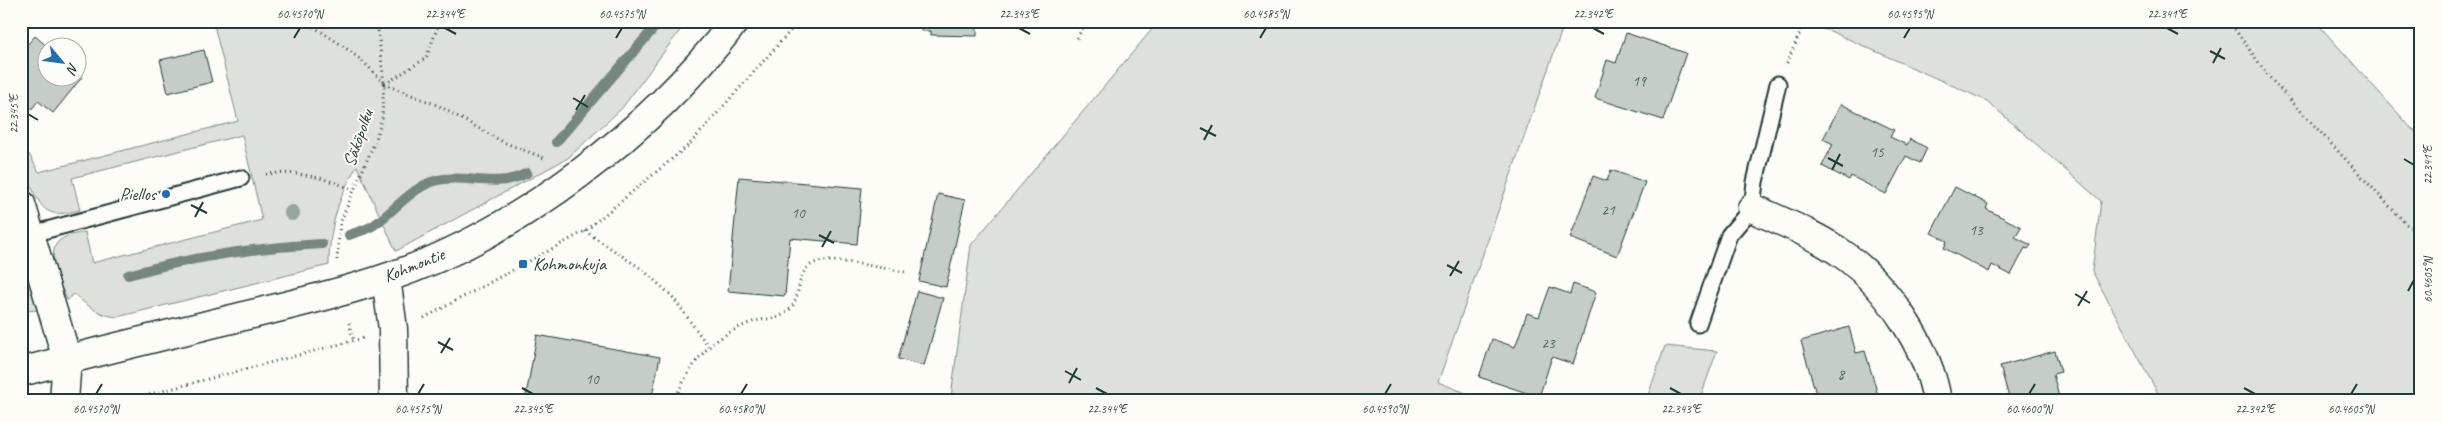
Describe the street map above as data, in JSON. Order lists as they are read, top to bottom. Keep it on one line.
{"streets":{"street":["Kohmontie"],"path":["Säköpolku"]},"places":{"other":["Piellos"],"transit":["Kohmonkuja"]},"house_numbers":["19","15","21","10","13","23","8","10"],"north":"bottom right","coordinates":["60.4570°N","22.344°E","60.4575°N","22.343°E","60.4585°N","22.342°E","60.4595°N","22.341°E","22.345°E","60.4605°N","60.4580°N","60.4590°N","60.4600°N"]}
